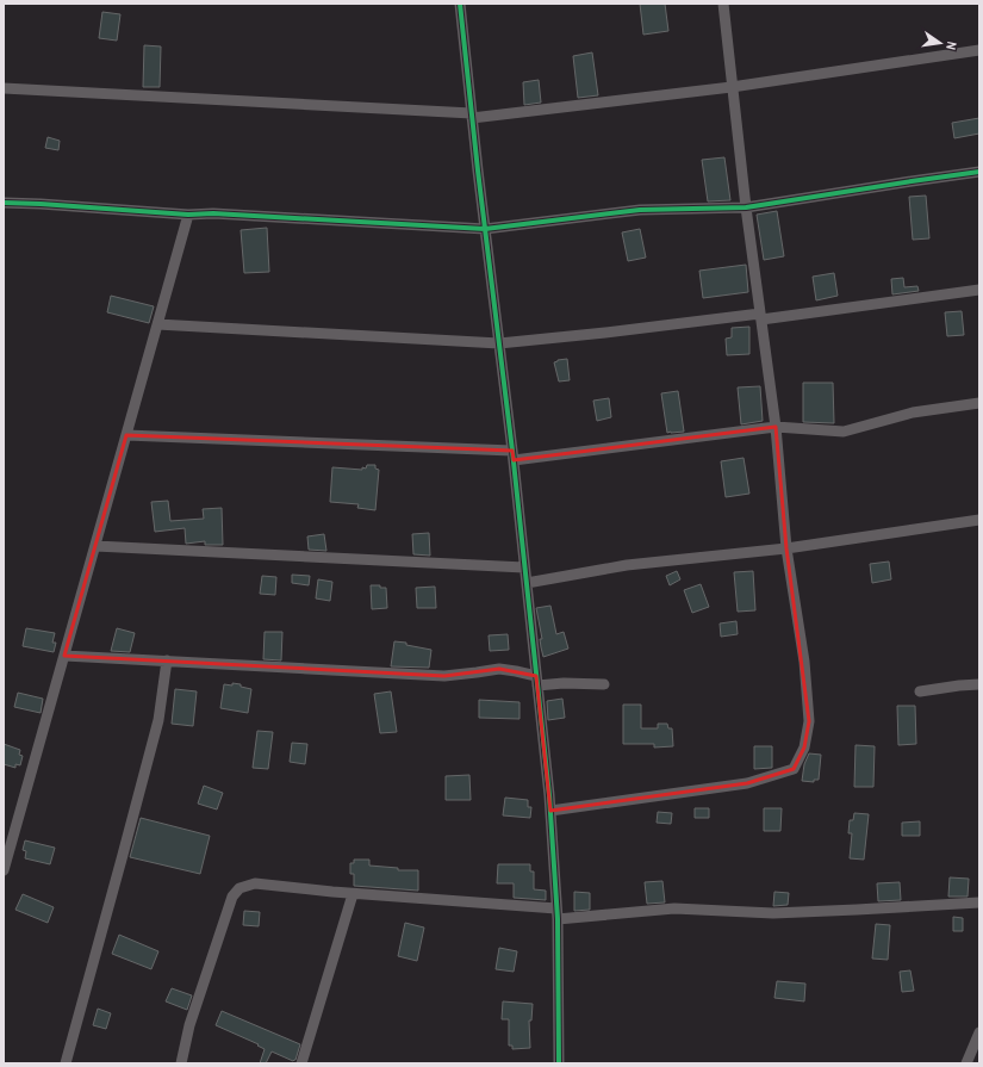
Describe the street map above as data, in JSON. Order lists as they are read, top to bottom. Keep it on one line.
{"north":"right"}
